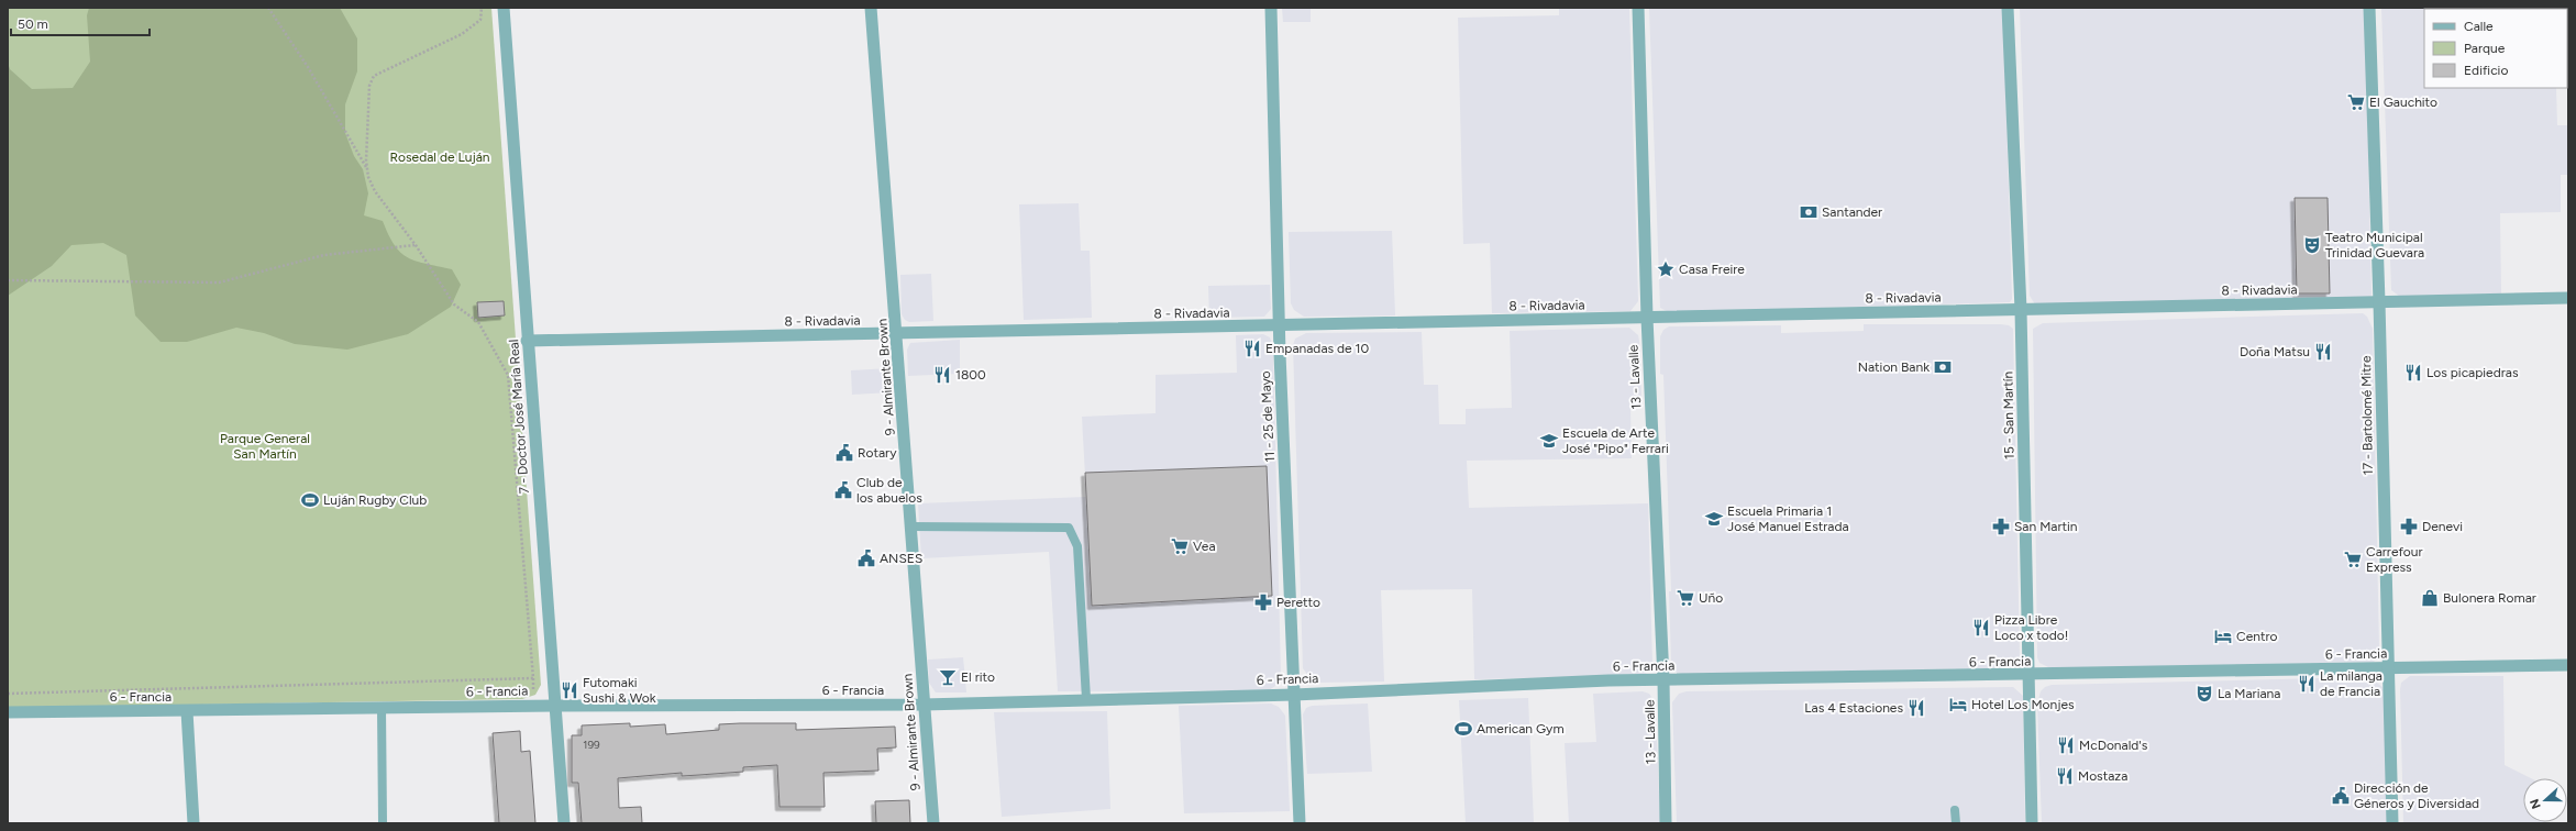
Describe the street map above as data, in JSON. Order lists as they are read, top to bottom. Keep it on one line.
{"streets":{"street":["8 - Rivadavia","9 - Almirante Brown","13 - Lavalle","15 - San Martín","17 - Bartolomé Mitre","7 - Doctor José María Real","11 - 25 de Mayo","6 - Francia"]},"crossings":[["8 - Rivadavia","9 - Almirante Brown"],["8 - Rivadavia","13 - Lavalle"],["8 - Rivadavia","15 - San Martín"],["8 - Rivadavia","17 - Bartolomé Mitre"],["8 - Rivadavia","7 - Doctor José María Real"],["8 - Rivadavia","11 - 25 de Mayo"],["9 - Almirante Brown","6 - Francia"],["13 - Lavalle","6 - Francia"],["15 - San Martín","6 - Francia"],["17 - Bartolomé Mitre","6 - Francia"],["7 - Doctor José María Real","6 - Francia"],["11 - 25 de Mayo","6 - Francia"]],"parks":["Rosedal de Luján","Parque General San Martín"],"places":{"supermarket":["El Gauchito","Vea","Carrefour Express","Uño"],"bank":["Santander","Nation Bank"],"theatre":["Teatro Municipal Trinidad Guevara","La Mariana"],"place":["Casa Freire"],"restaurant":["Empanadas de 10","Doña Matsu","Los picapiedras","1800","Pizza Libre Loco x todo!","La milanga de Francia","Futomaki Sushi & Wok","Las 4 Estaciones","McDonald's","Mostaza"],"school or university":["Escuela de Arte José \"Pipo\" Ferrari","Escuela Primaria 1 José Manuel Estrada"],"public building":["Rotary","Club de los abuelos","ANSES","Dirección de Géneros y Diversidad"],"sports":["Luján Rugby Club","American Gym"],"pharmacy":["San Martin","Denevi","Peretto"],"shop":["Bulonera Romar"],"hotel":["Centro","Hotel Los Monjes"],"bar":["El rito"]},"house_numbers":["199"],"legend":["Calle","Parque","Edificio"],"scale_bar":"50 m","north":"left"}
